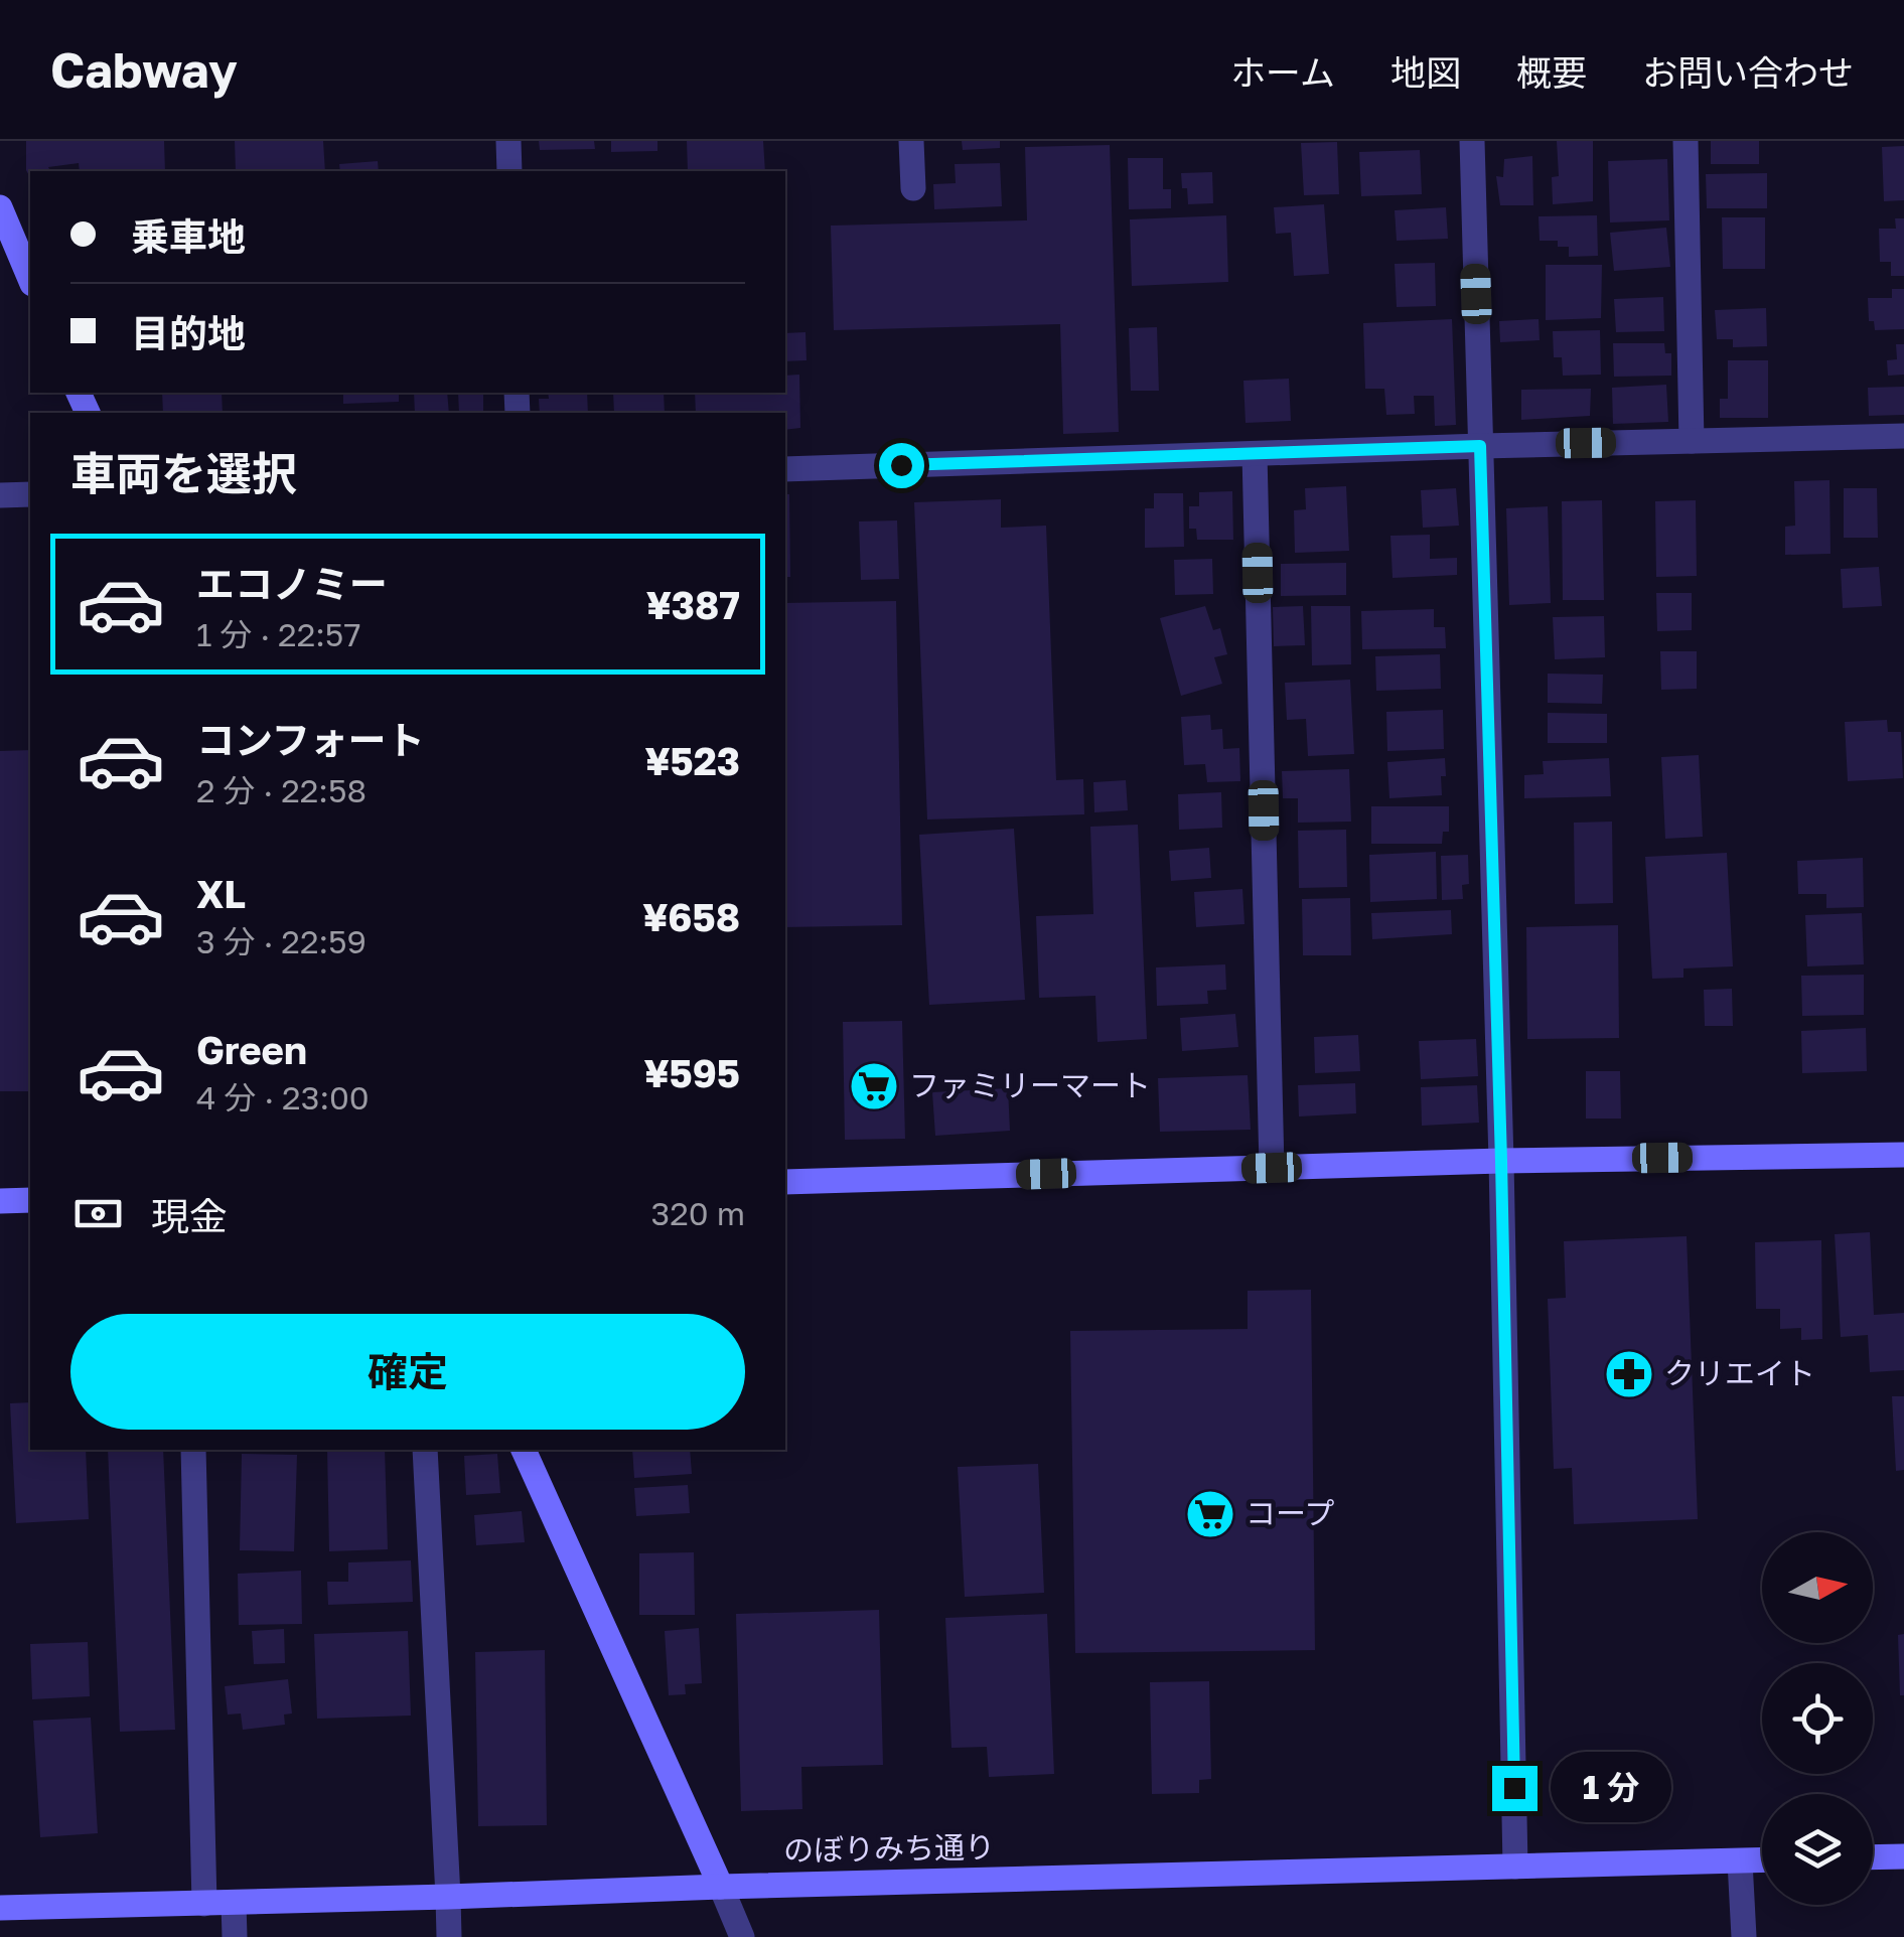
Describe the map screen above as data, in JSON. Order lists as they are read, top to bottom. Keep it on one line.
{"streets":{"street":["のぼりみち通り"]},"places":{"supermarket":["ファミリーマート","コープ"],"pharmacy":["クリエイト"]},"north":"right","page":{"header":"Cabway","nav":["ホーム","地図","概要","お問い合わせ"],"banner":["乗車地","目的地"],"heading":"車両を選択","list":[{"name":"エコノミー","note":"1 分 · 22:57","value":"¥387"},{"name":"コンフォート","note":"2 分 · 22:58","value":"¥523"},{"name":"XL","note":"3 分 · 22:59","value":"¥658"},{"name":"Green","note":"4 分 · 23:00","value":"¥595"}],"pay":["現金","320 m"],"buttons":"確定","bubble":"1 分"}}
